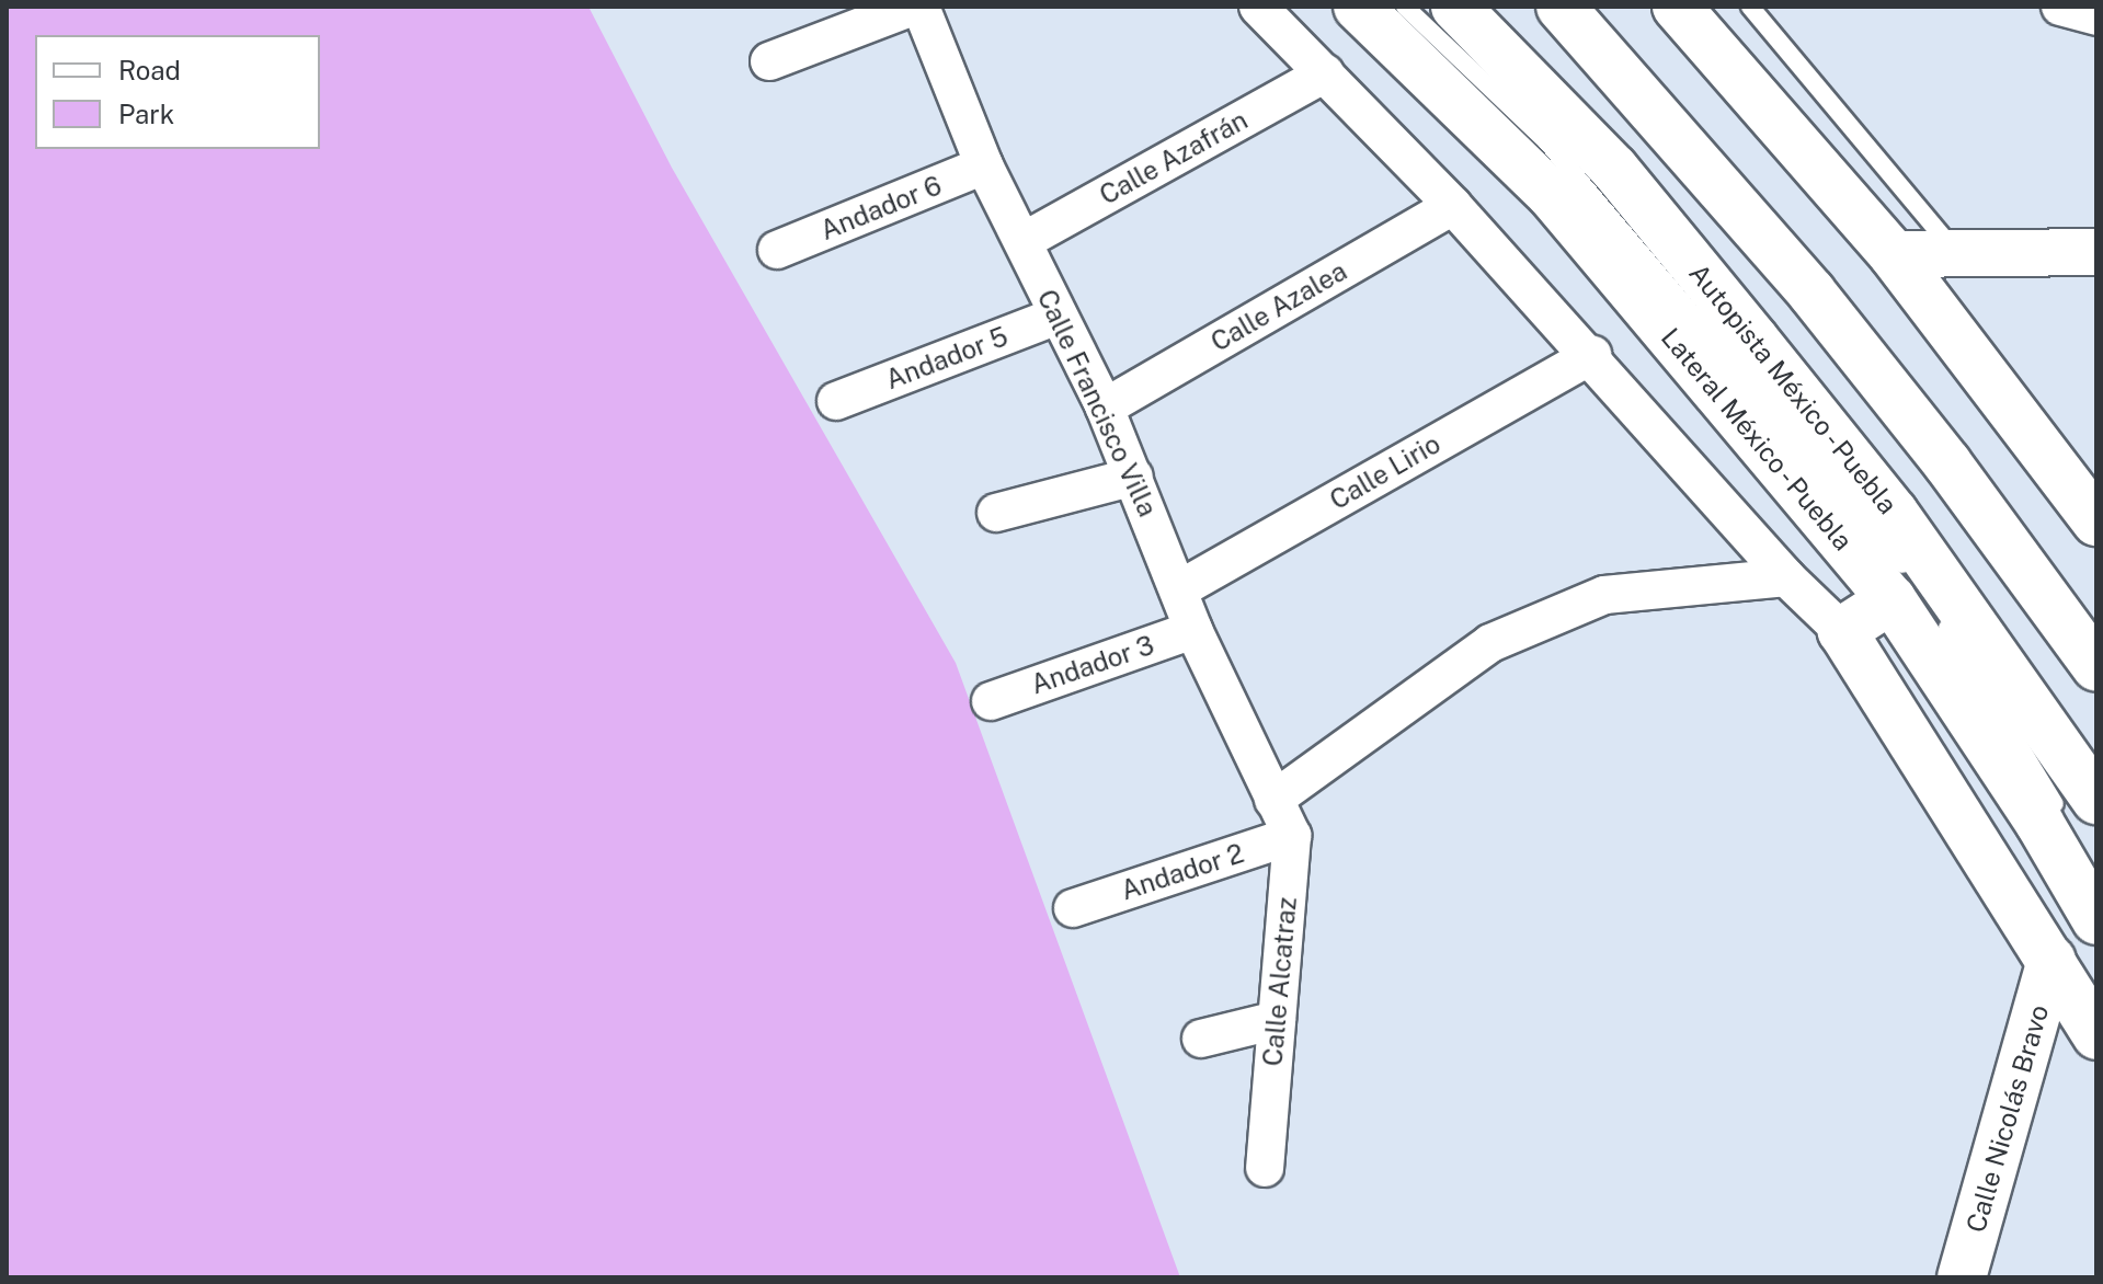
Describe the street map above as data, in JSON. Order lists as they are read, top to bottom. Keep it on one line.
{"streets":{"main road":["Autopista México - Puebla","Lateral México - Puebla","Calle Nicolás Bravo"],"street":["Calle Azafrán","Andador 6","Calle Azalea","Andador 5","Calle Francisco Villa","Calle Lirio","Andador 3","Andador 2","Calle Alcatraz"]},"crossings":[["Calle Azafrán","Calle Francisco Villa"],["Andador 6","Calle Francisco Villa"],["Calle Azalea","Calle Francisco Villa"],["Andador 5","Calle Francisco Villa"],["Calle Francisco Villa","Calle Lirio"],["Calle Francisco Villa","Andador 3"],["Andador 2","Calle Alcatraz"]],"legend":["Road","Park"]}
